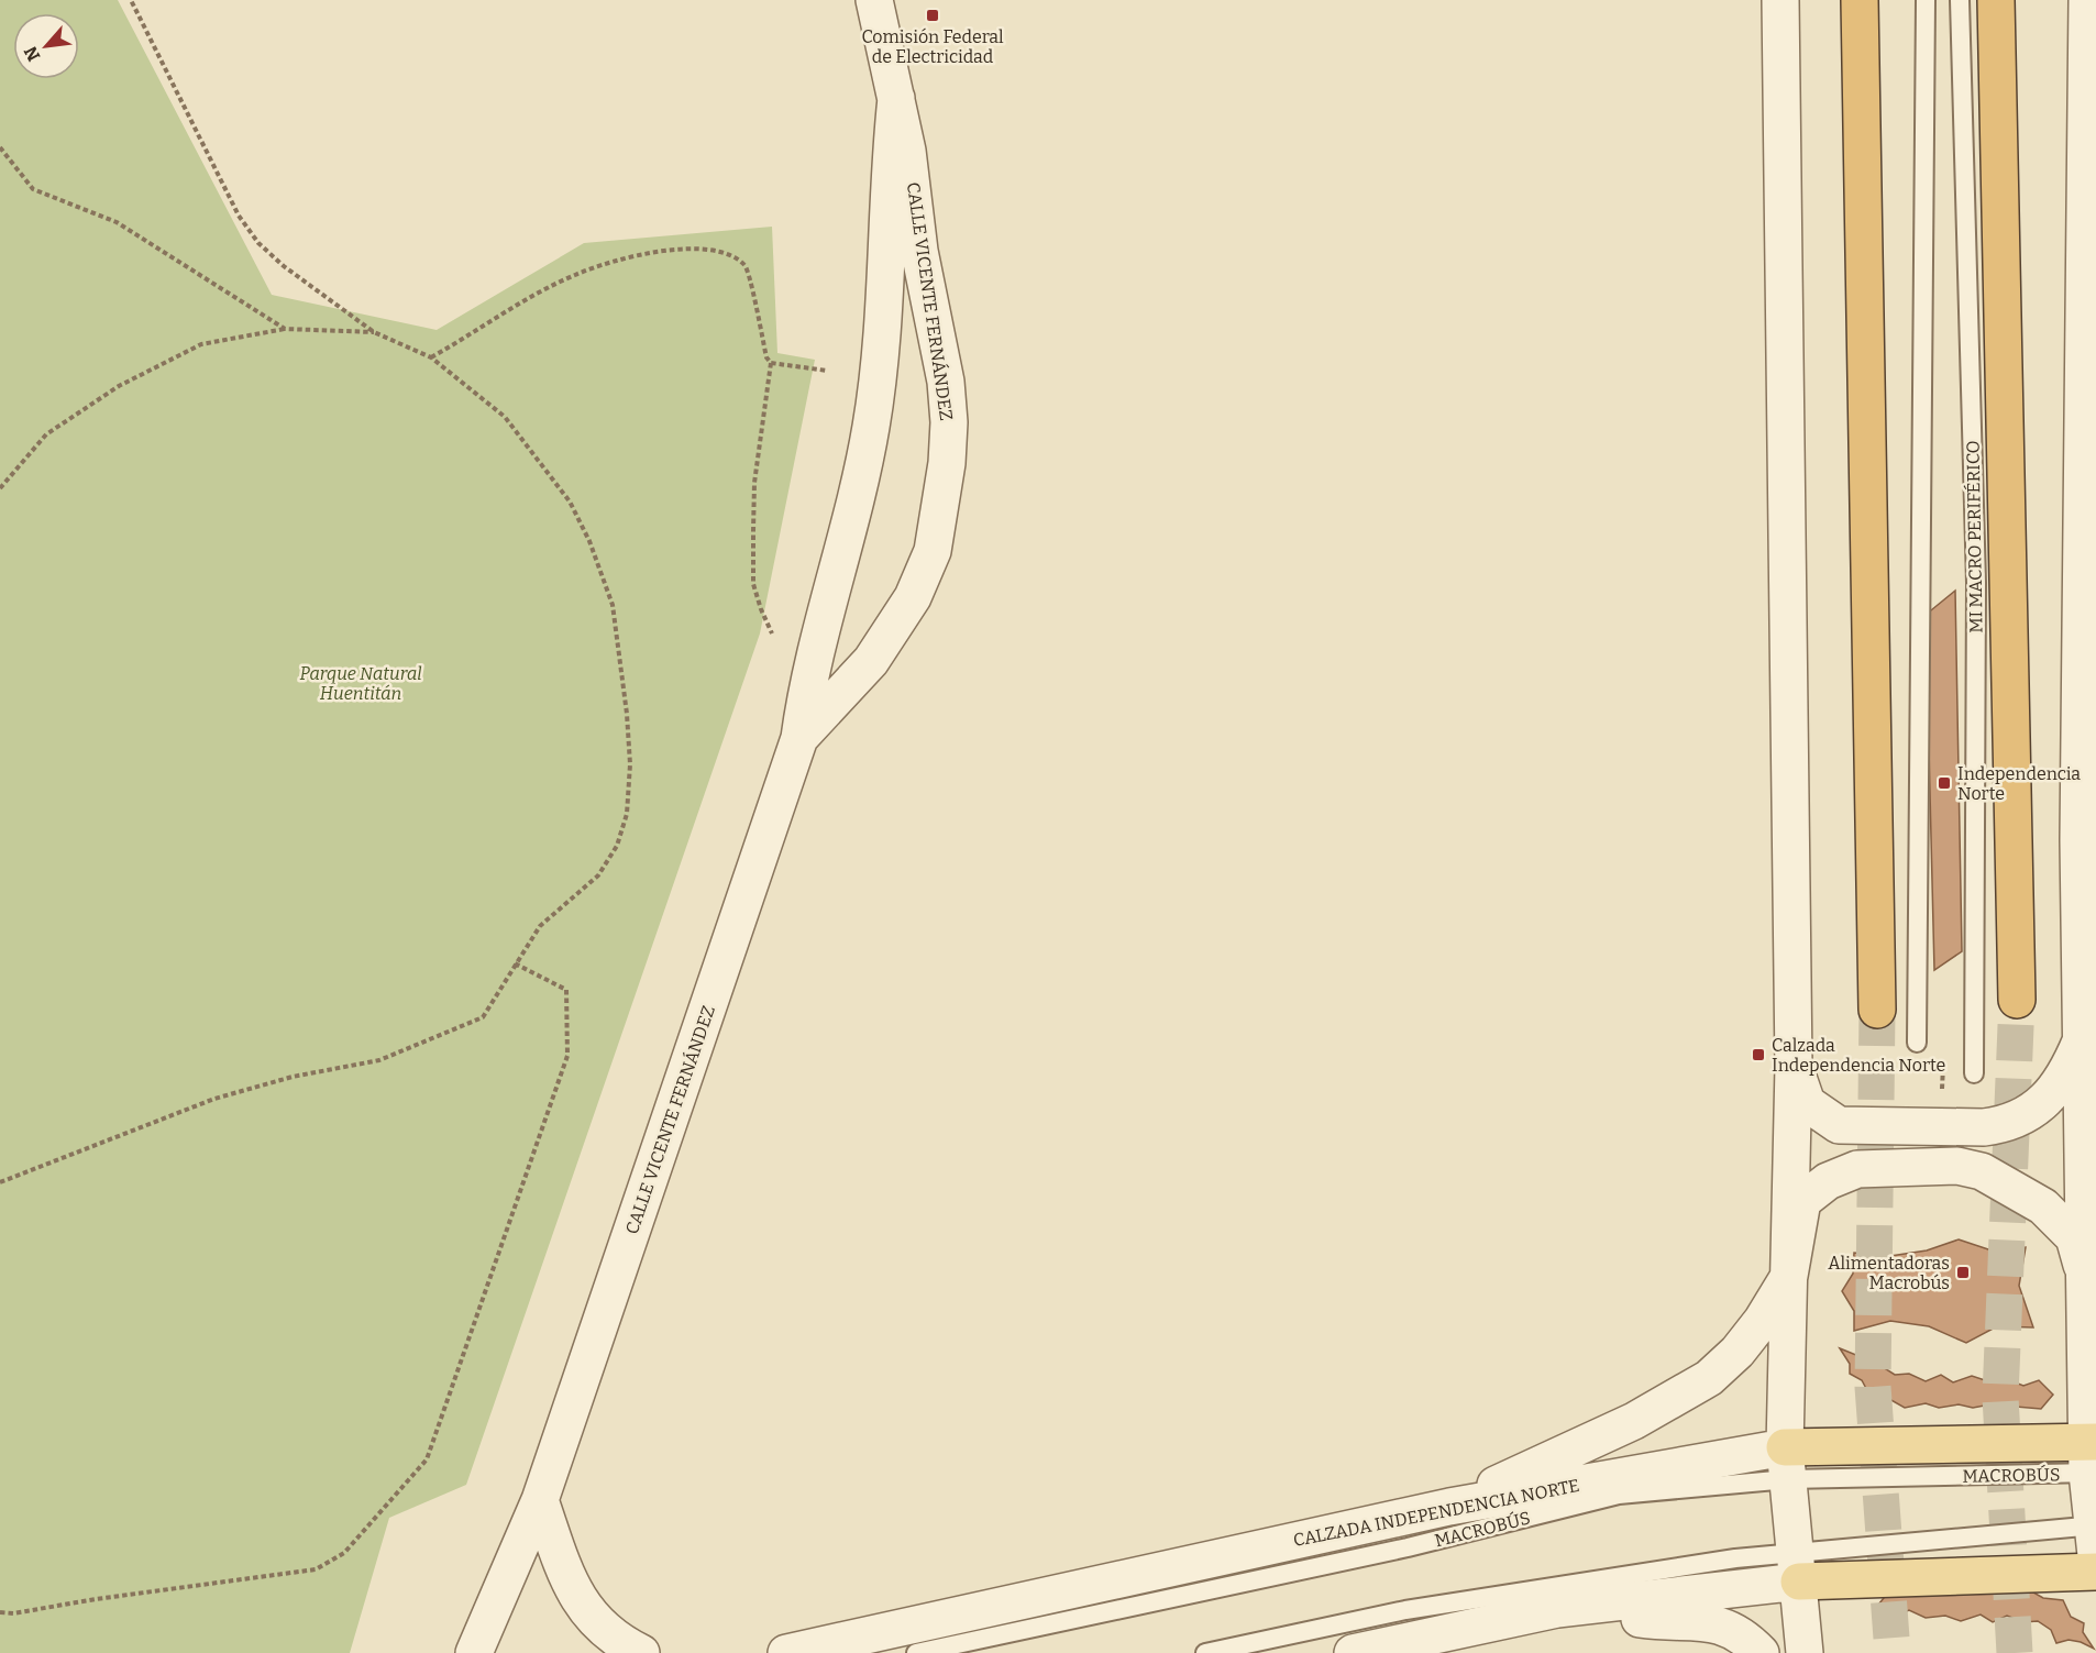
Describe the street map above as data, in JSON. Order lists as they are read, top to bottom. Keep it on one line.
{"streets":{"main road":["CALZADA INDEPENDENCIA NORTE"],"street":["CALLE VICENTE FERNÁNDEZ"],"lane":["MI MACRO PERIFÉRICO","MACROBÚS"]},"crossings":[["MACROBÚS","CALZADA INDEPENDENCIA NORTE"]],"parks":["Parque Natural Huentitán"],"places":{"transit":["Comisión Federal de Electricidad","Independencia Norte","Calzada Independencia Norte","Alimentadoras Macrobús"]},"north":"bottom left"}
